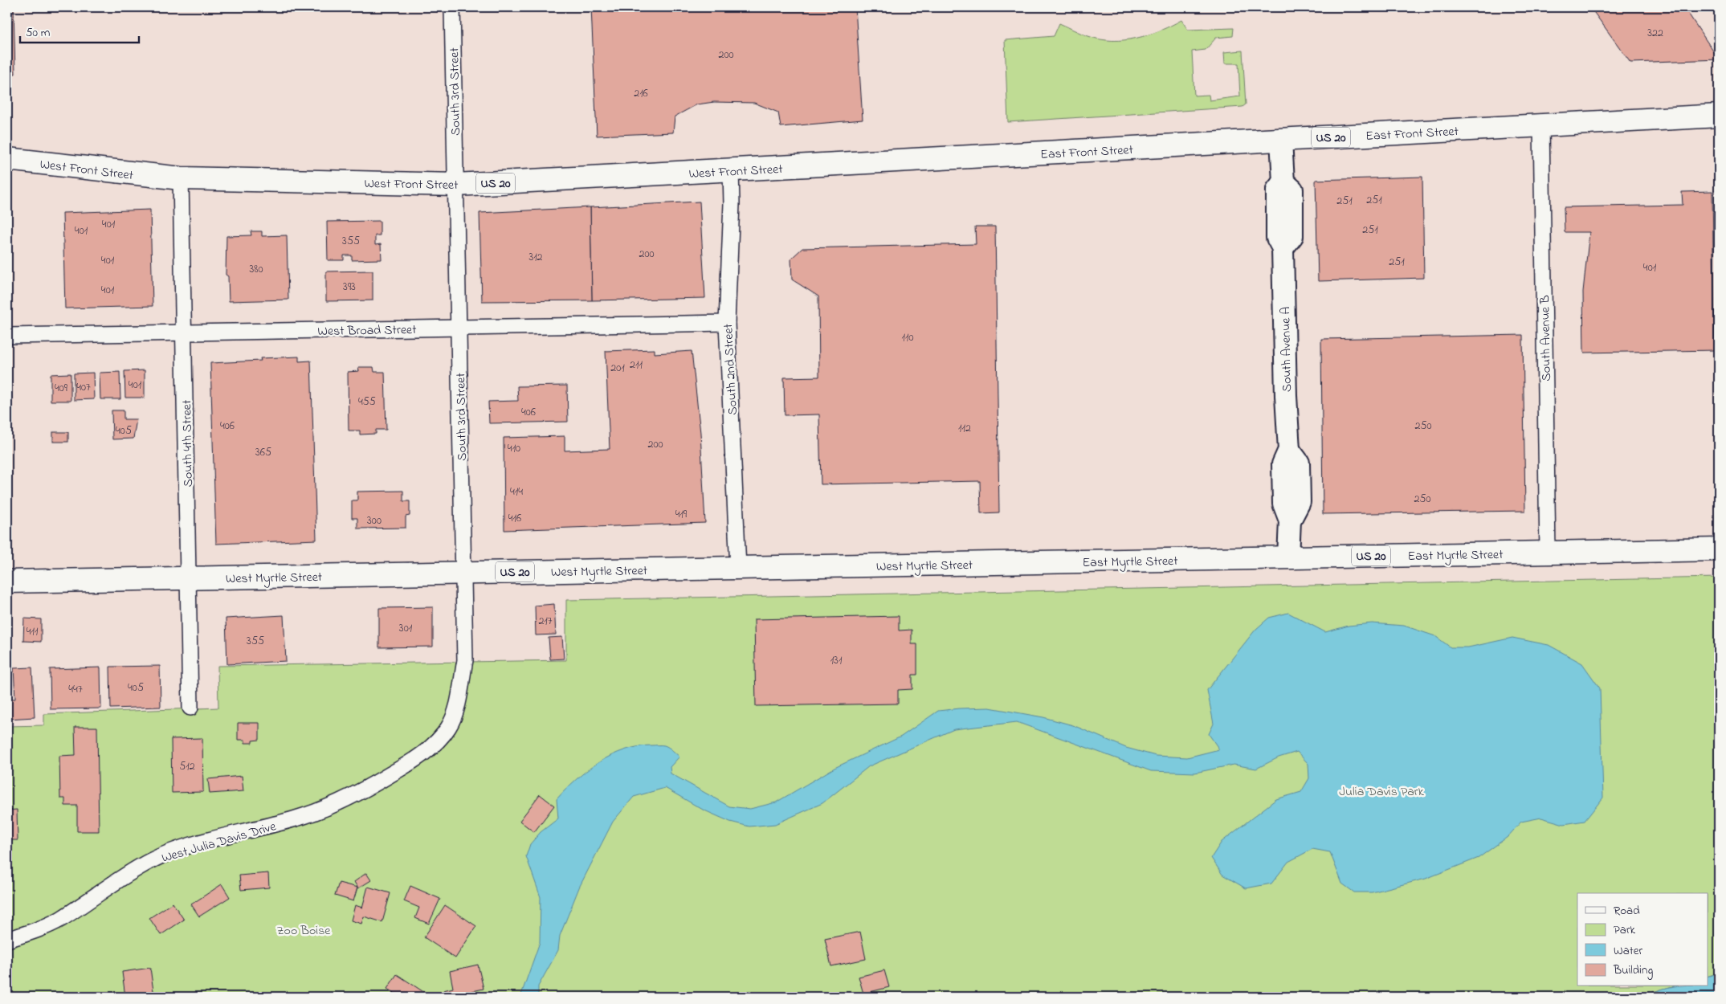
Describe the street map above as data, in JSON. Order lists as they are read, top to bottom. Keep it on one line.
{"streets":{"main road":["East Front Street","US 20","West Front Street","East Myrtle Street","West Myrtle Street"],"street":["South 3rd Street","West Broad Street","South Avenue B","South Avenue A","South 2nd Street","South 4th Street","West Julia Davis Drive"]},"crossings":[["South 3rd Street","West Front Street"],["South 3rd Street","West Broad Street"],["South 3rd Street","West Myrtle Street"],["South 3rd Street","West Julia Davis Drive"],["East Front Street","West Front Street"],["East Front Street","South Avenue B"],["East Front Street","South Avenue A"],["West Front Street","South 2nd Street"],["West Front Street","South 4th Street"],["West Broad Street","South 2nd Street"],["West Broad Street","South 4th Street"],["South Avenue B","East Myrtle Street"],["South Avenue A","East Myrtle Street"],["South 2nd Street","West Myrtle Street"],["South 4th Street","West Myrtle Street"],["East Myrtle Street","West Myrtle Street"]],"parks":["Julia Davis Park","Zoo Boise"],"house_numbers":["322","200","216","251","251","401","251","401","355","200","312","401","251","401","380","393","401","110","211","201","401","407","409","455","406","406","250","112","405","200","410","365","414","250","419","416","300","217","301","411","355","131","405","447","512"],"legend":["Road","Park","Water","Building"],"scale_bar":"50 m"}
